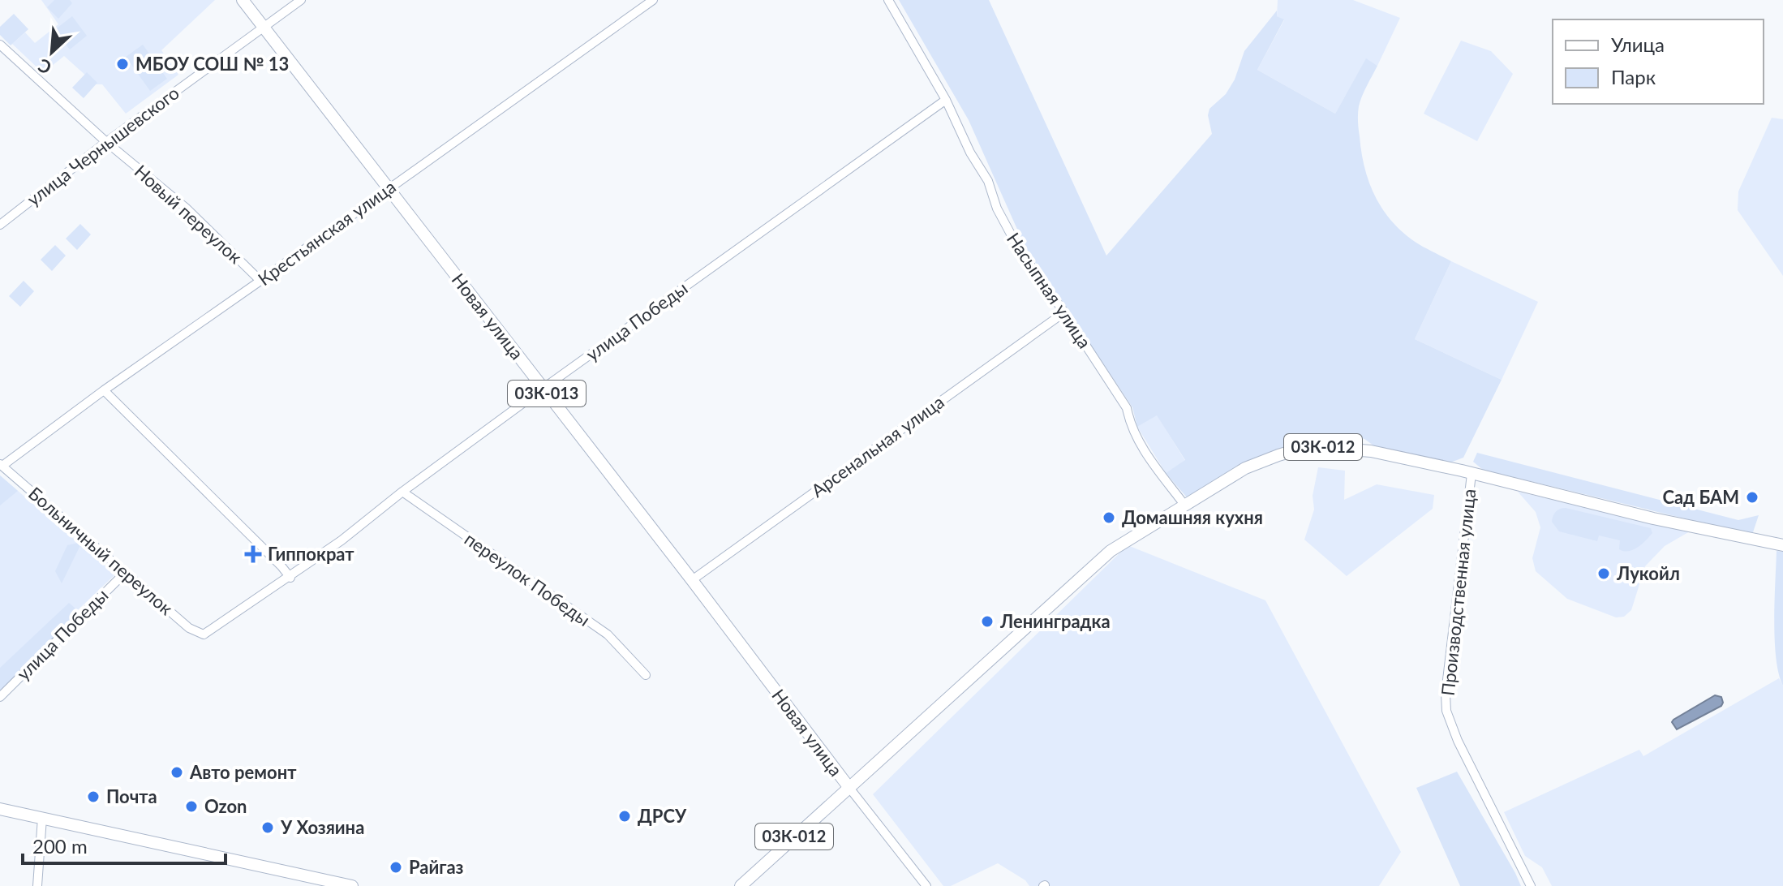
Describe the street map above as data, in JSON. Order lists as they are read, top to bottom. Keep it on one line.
{"streets":{"main road":["Новая улица","03К-013","03К-012"],"street":["улица Чернышевского","Новый переулок","Крестьянская улица","Насыпная улица","улица Победы","Арсенальная улица","Больничный переулок","переулок Победы","Производственная улица"]},"crossings":[["улица Чернышевского","Новый переулок"],["улица Чернышевского","Новая улица"],["Новый переулок","Крестьянская улица"],["Крестьянская улица","Новая улица"],["Крестьянская улица","Больничный переулок"],["Насыпная улица","улица Победы"],["Насыпная улица","Арсенальная улица"],["Насыпная улица","03К-012"],["Новая улица","улица Победы"],["Новая улица","Арсенальная улица"],["Новая улица","03К-012"],["улица Победы","Больничный переулок"],["улица Победы","переулок Победы"],["03К-012","Производственная улица"]],"places":{"other":["МБОУ СОШ № 13","Сад БАМ","Домашняя кухня","Лукойл","Ленинградка","Авто ремонт","Почта","Ozon","ДРСУ","У Хозяина","Райгаз"],"health":["Гиппократ"]},"legend":["Улица","Парк"],"scale_bar":"200 m","north":"bottom left"}
